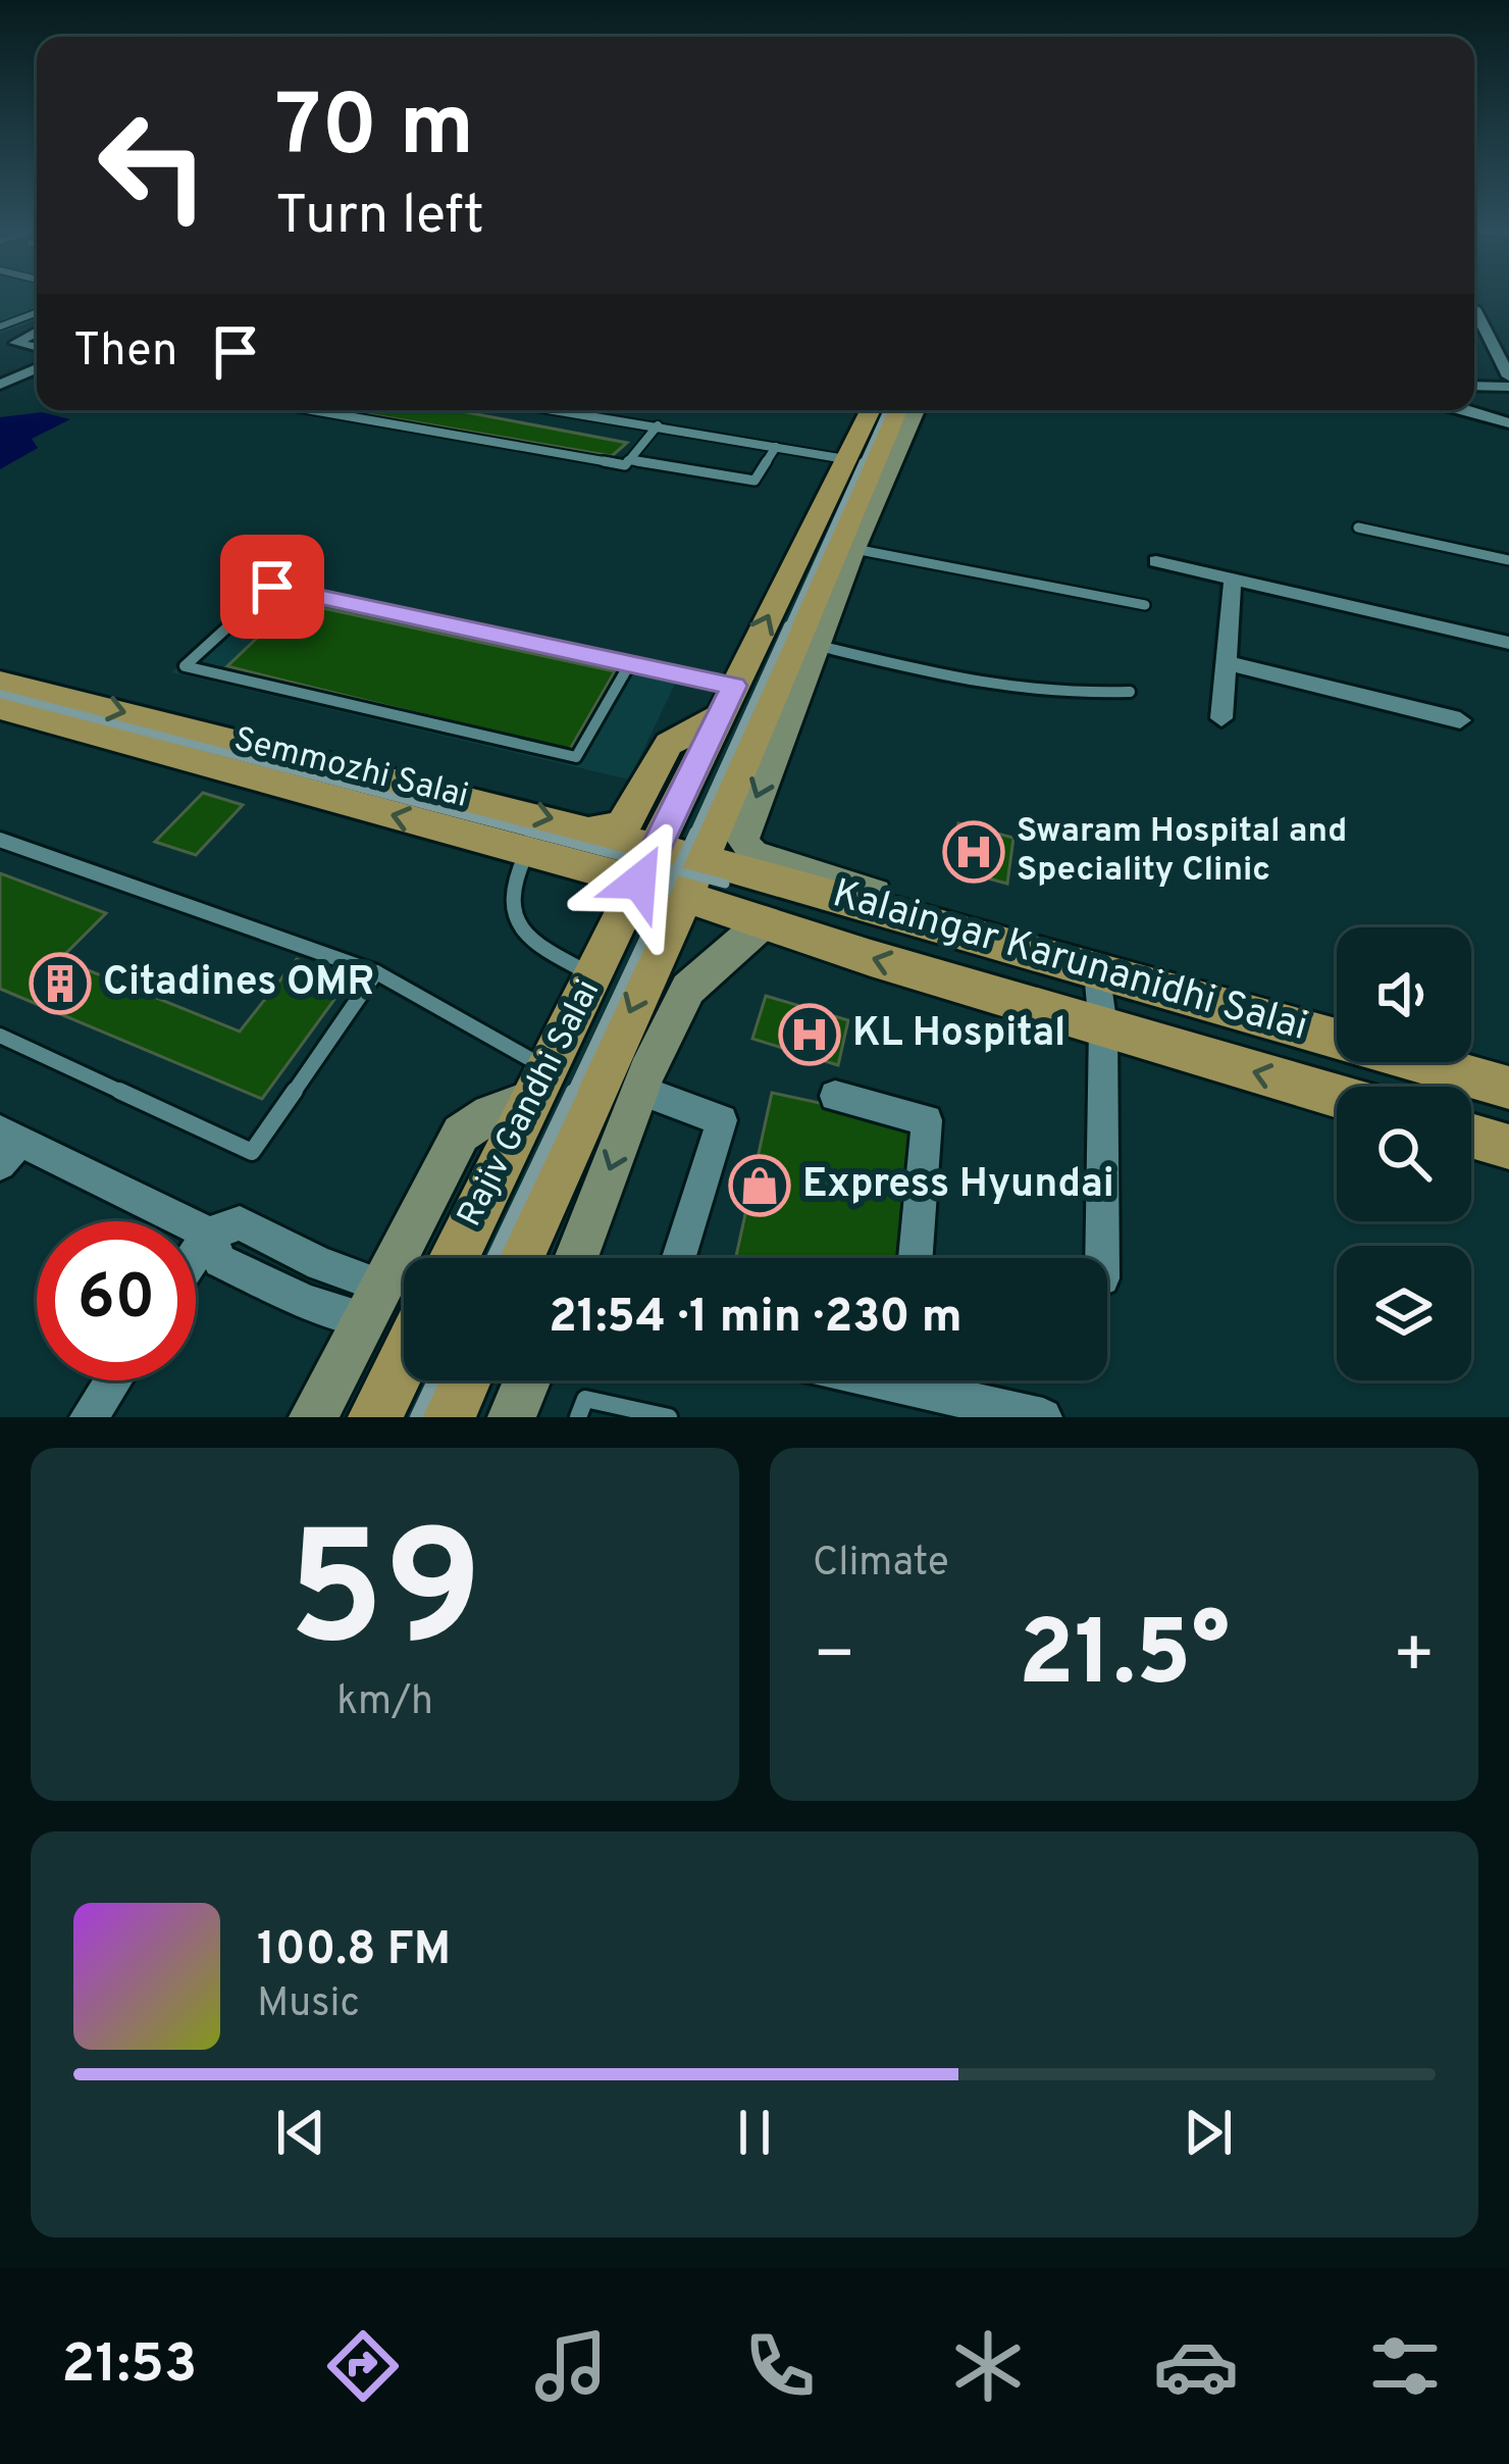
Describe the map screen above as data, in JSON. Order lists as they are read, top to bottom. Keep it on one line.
{"streets":{"main road":["Semmozhi Salai","Kalaingar Karunanidhi Salai","Rajiv Gandhi Salai"]},"crossings":[["Semmozhi Salai","Kalaingar Karunanidhi Salai"],["Semmozhi Salai","Rajiv Gandhi Salai"],["Kalaingar Karunanidhi Salai","Rajiv Gandhi Salai"]],"places":{"hospital":["Swaram Hospital and Speciality Clinic","KL Hospital"],"building":["Citadines OMR"],"shop":["Express Hyundai"]},"page":{"turn":["70 m","Turn left"],"then":"Then","limit":"60","trip":"21:54 · 1 min · 230 m","tile":[["59","km/h"],"Climate"],"heat":["−","21.5°","+"],"song":["100.8 FM","Music"],"tabs":"21:53"}}
